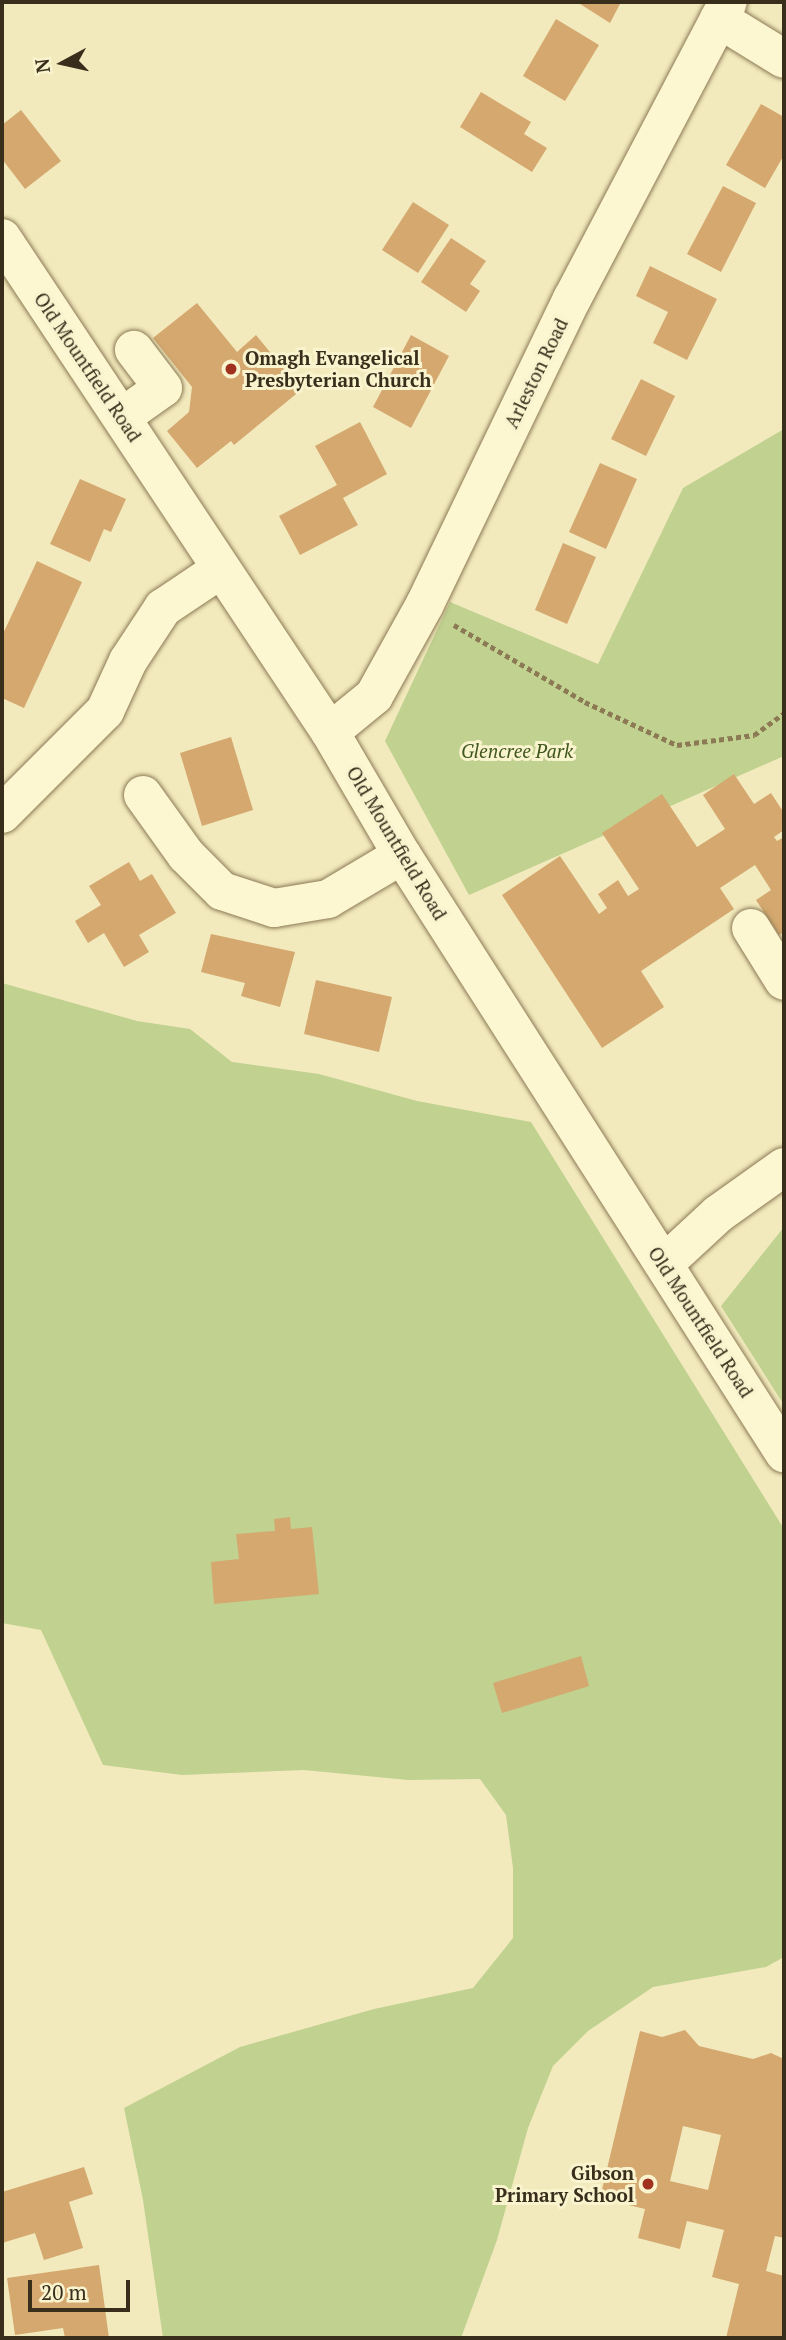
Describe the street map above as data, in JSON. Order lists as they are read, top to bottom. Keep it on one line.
{"streets":{"street":["Old Mountfield Road","Arleston Road"]},"crossings":[["Old Mountfield Road","Arleston Road"]],"parks":["Glencree Park"],"places":["Omagh Evangelical Presbyterian Church","Gibson Primary School"],"scale_bar":"20 m","north":"left"}
